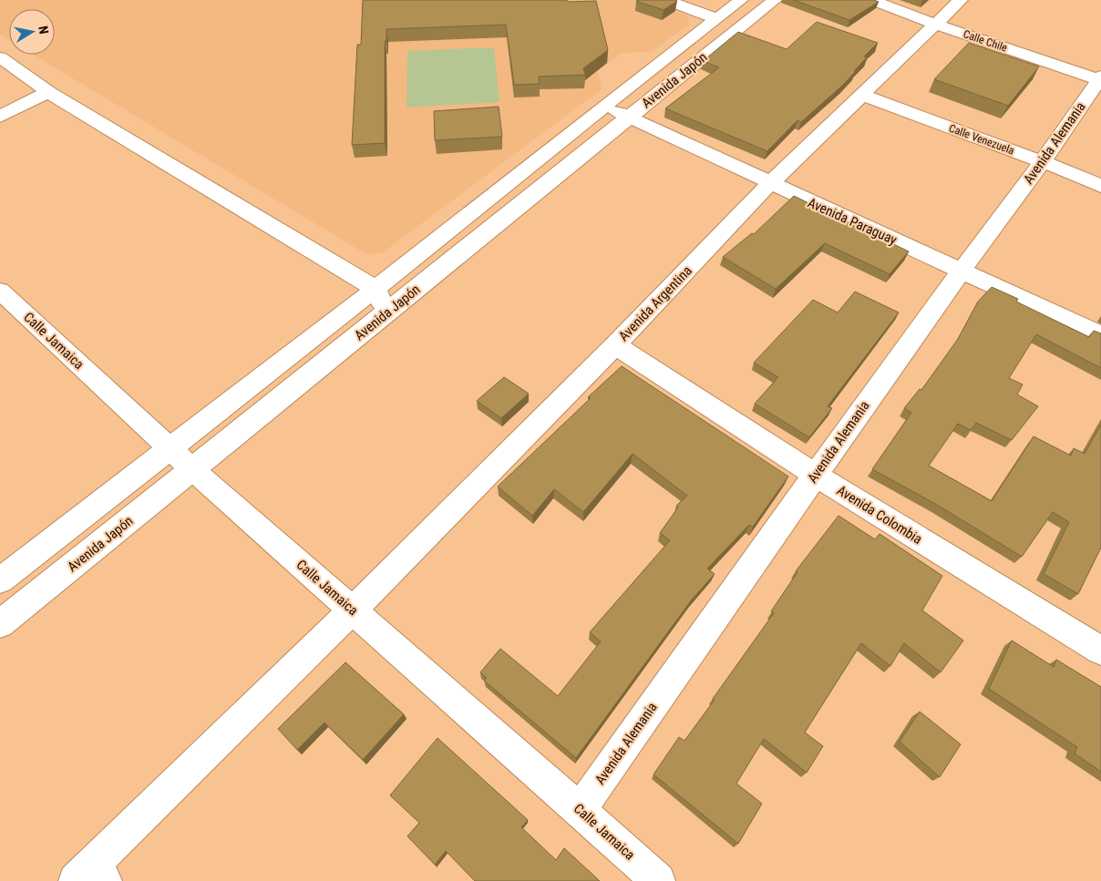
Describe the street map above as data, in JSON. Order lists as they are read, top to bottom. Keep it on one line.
{"streets":{"street":["Calle Chile","Avenida Japón","Calle Venezuela","Avenida Alemania","Avenida Paraguay","Avenida Argentina","Calle Jamaica","Avenida Colombia"]},"crossings":[["Calle Chile","Avenida Alemania"],["Calle Chile","Avenida Argentina"],["Avenida Japón","Avenida Paraguay"],["Avenida Japón","Calle Jamaica"],["Calle Venezuela","Avenida Alemania"],["Calle Venezuela","Avenida Argentina"],["Avenida Alemania","Avenida Paraguay"],["Avenida Alemania","Calle Jamaica"],["Avenida Alemania","Avenida Colombia"],["Avenida Paraguay","Avenida Argentina"],["Avenida Argentina","Calle Jamaica"],["Avenida Argentina","Avenida Colombia"]],"north":"right"}
